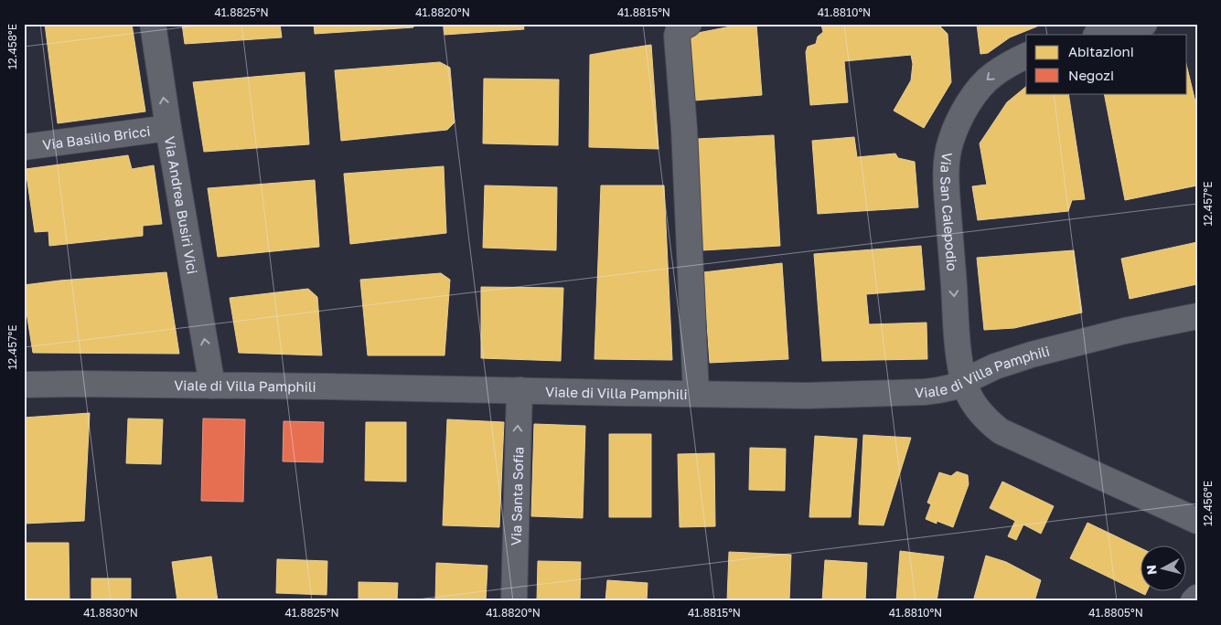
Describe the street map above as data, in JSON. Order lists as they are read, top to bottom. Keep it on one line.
{"streets":{"street":["Via Basilio Bricci","Via Andrea Busiri Vici","Via San Calepodio","Viale di Villa Pamphili","Via Santa Sofia"]},"crossings":[["Via Basilio Bricci","Via Andrea Busiri Vici"],["Via Andrea Busiri Vici","Viale di Villa Pamphili"],["Via San Calepodio","Viale di Villa Pamphili"],["Viale di Villa Pamphili","Via Santa Sofia"]],"one_way":["Via Andrea Busiri Vici","Via San Calepodio","Via Santa Sofia"],"legend":["Abitazioni","Negozi"],"north":"left","coordinates":["41.8825°N","41.8820°N","41.8815°N","41.8810°N","12.458°E","12.457°E","12.456°E","41.8830°N","41.8805°N"]}
